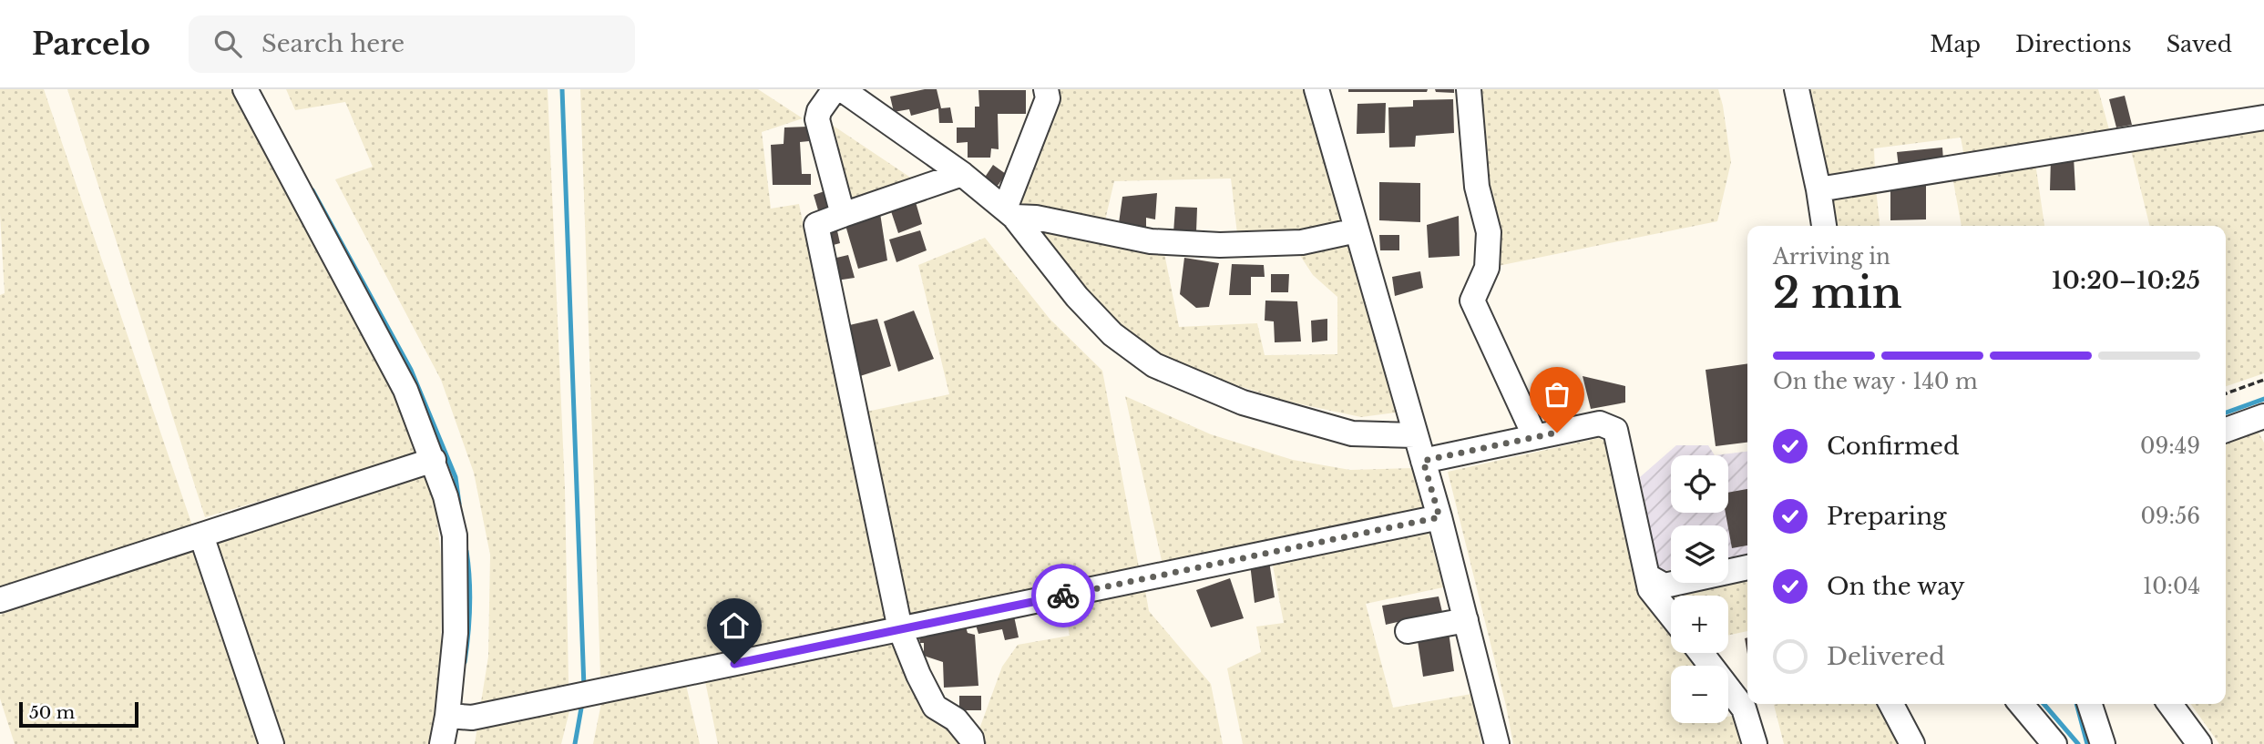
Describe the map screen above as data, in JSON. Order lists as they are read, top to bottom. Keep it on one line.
{"scale_bar":"50 m","page":{"header":"Parcelo","search":"Search here","nav":["Map","Directions","Saved"],"heading":["2 min","Arriving in","10:20–10:25"],"bar":"On the way · 140 m","list":[["Confirmed","09:49"],["Preparing","09:56"],["On the way","10:04"],"Delivered"],"map_buttons":["+","−"],"scale":"50 m"}}
